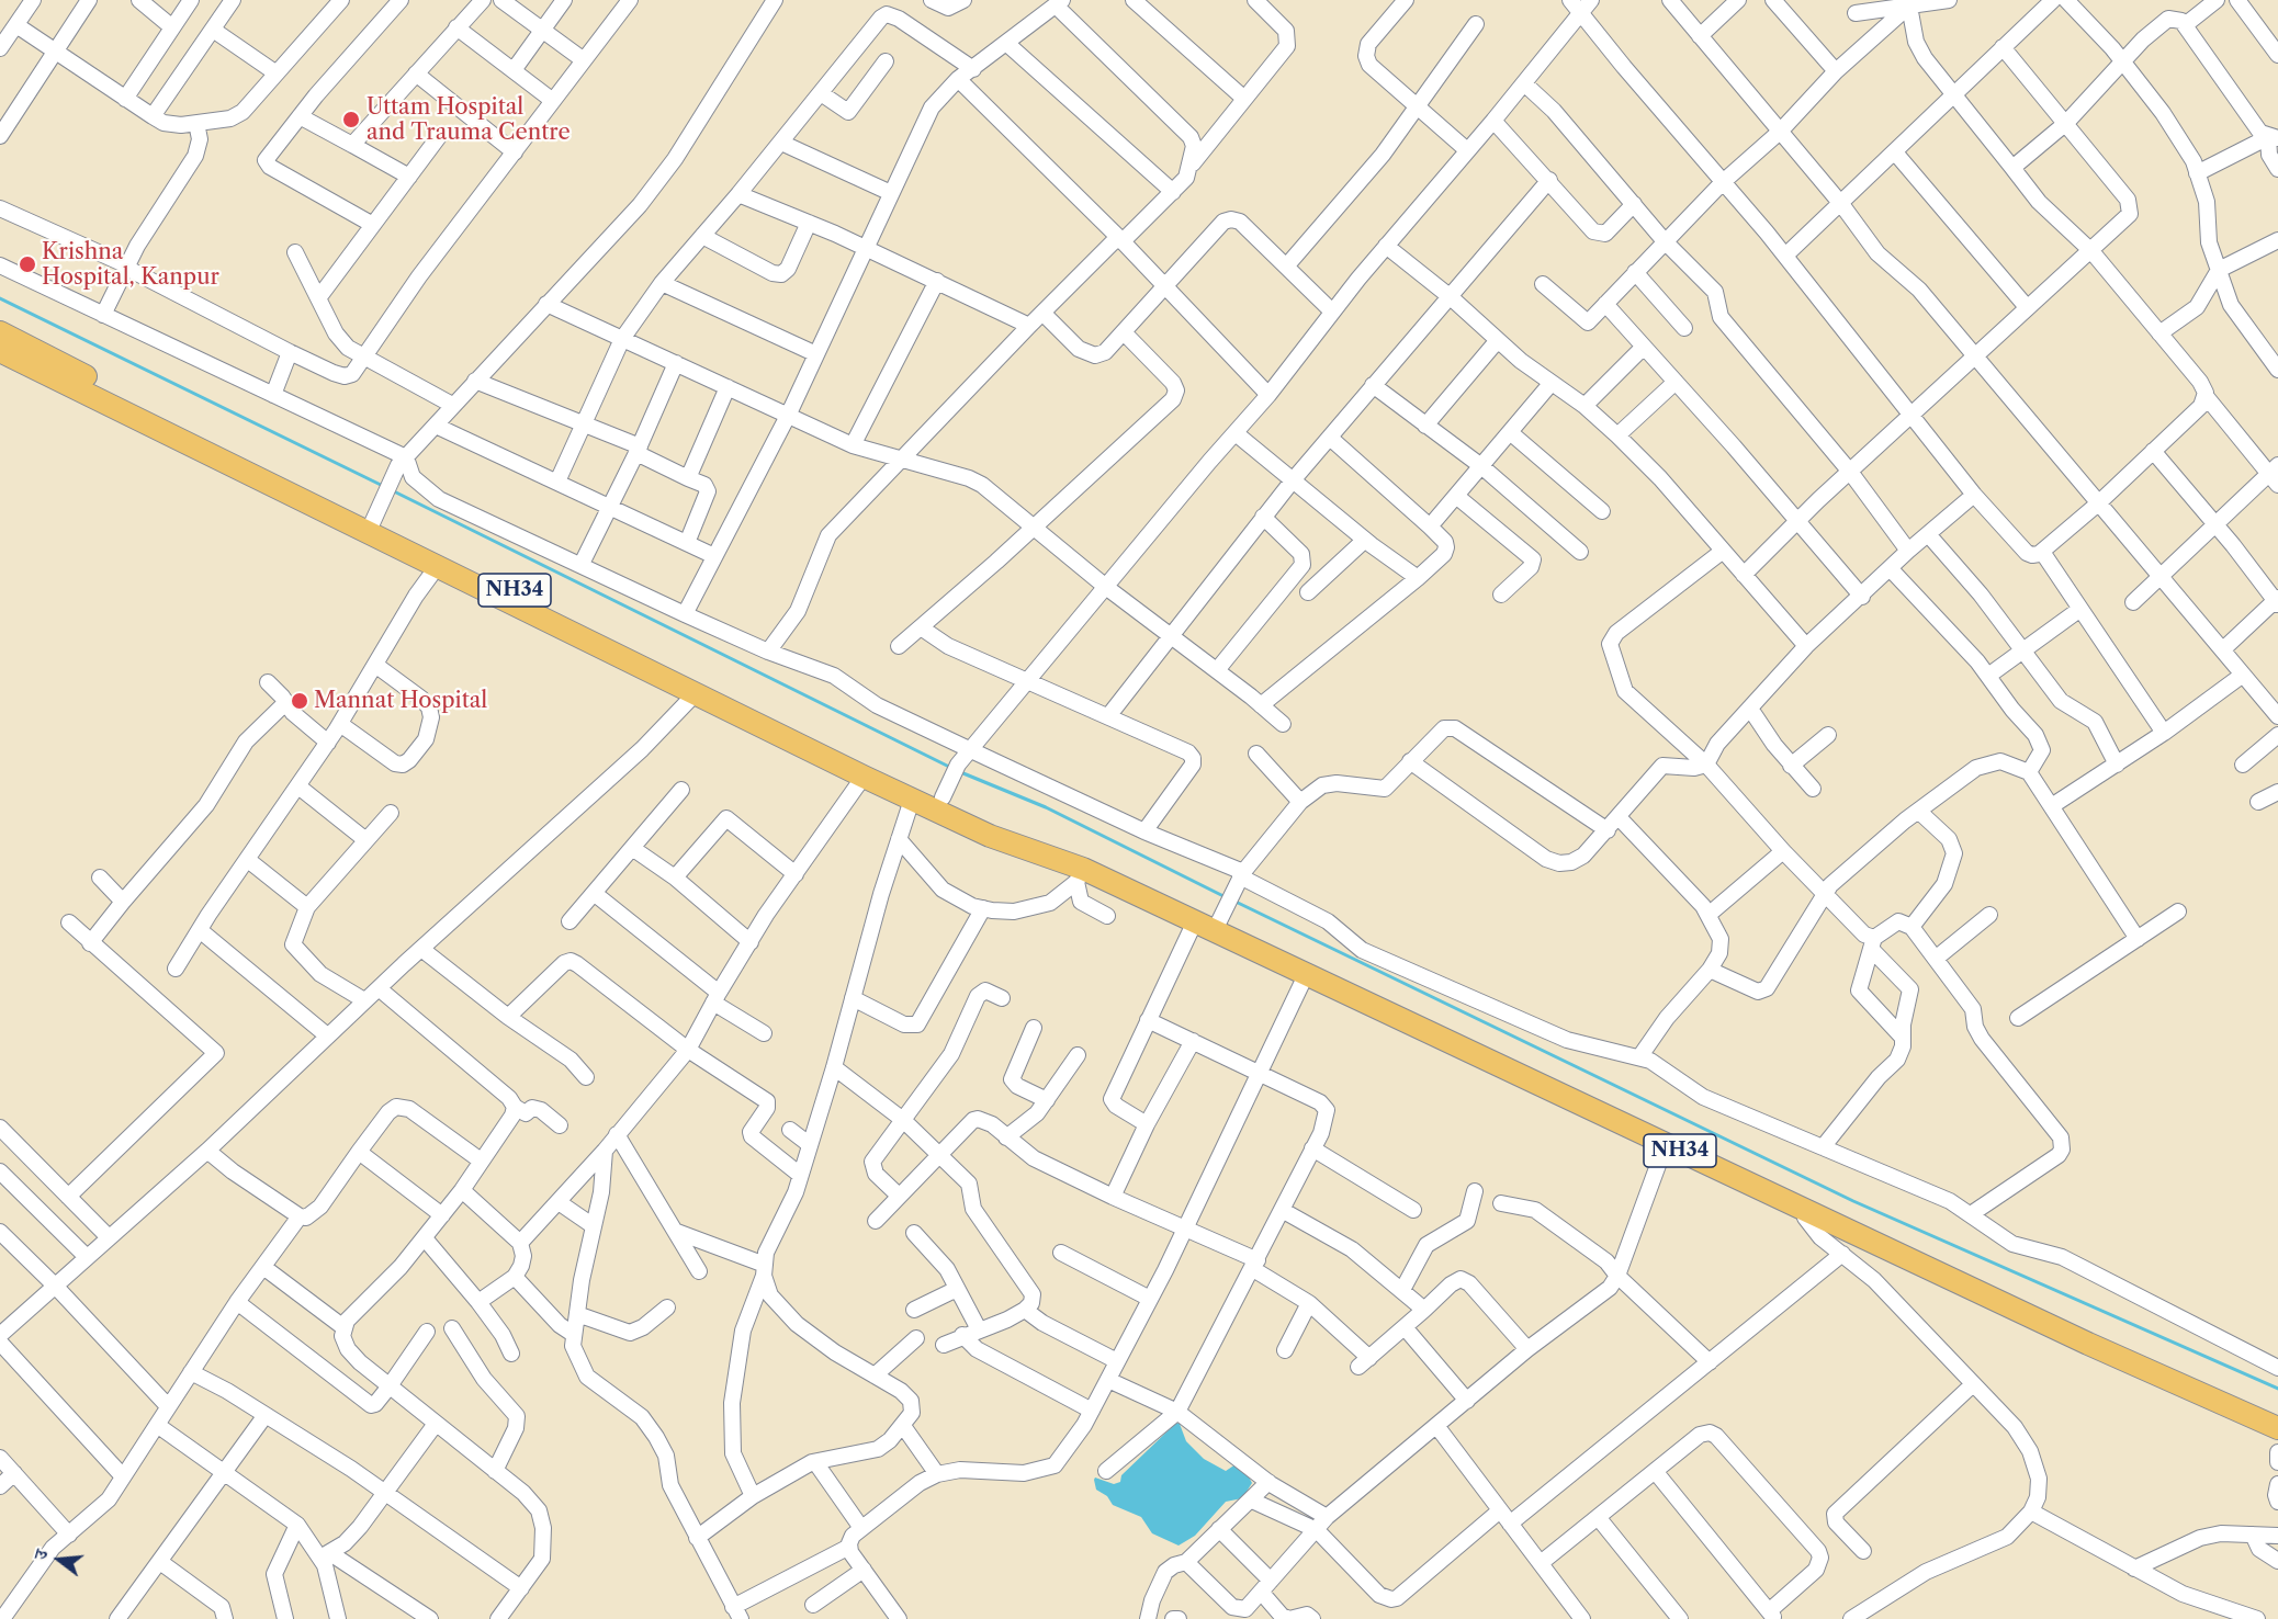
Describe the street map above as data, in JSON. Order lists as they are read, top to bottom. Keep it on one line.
{"streets":{"highway":["NH34"]},"places":["Uttam Hospital and Trauma Centre","Krishna Hospital, Kanpur","Mannat Hospital"],"north":"left"}
